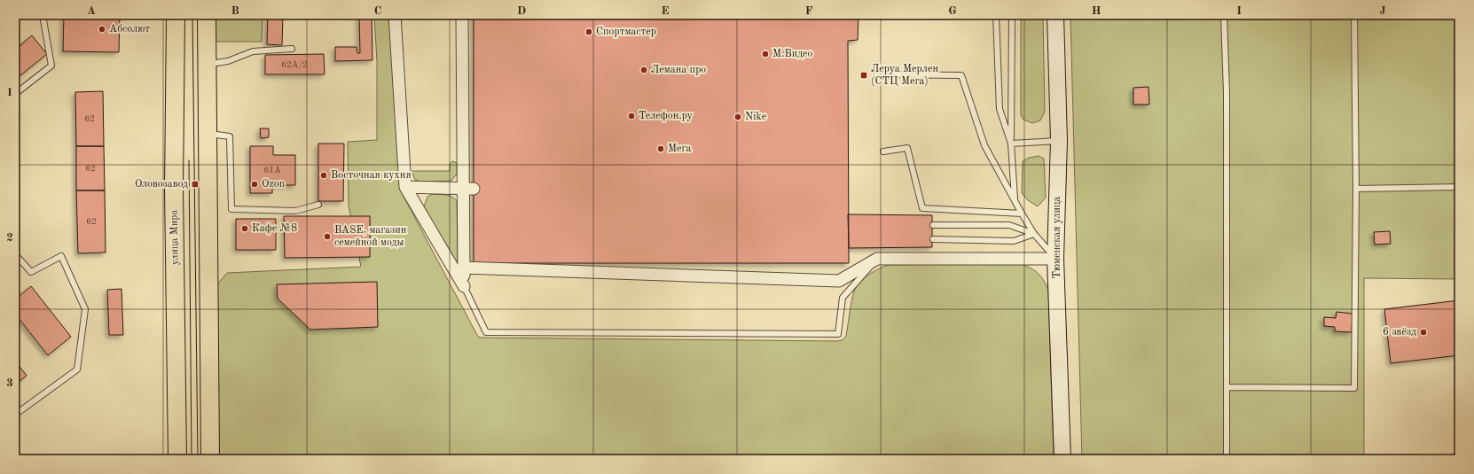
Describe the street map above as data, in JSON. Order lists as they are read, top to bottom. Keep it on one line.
{"streets":{"main road":["улица Мира"],"street":["Тюменская улица"]},"places":{"other":["Абсолют","Спортмастер","М.Видео","Лемана про","Телефон.ру","Nike","Мега","Восточная кухня","Ozon","Кафе №8","BASE, магазин семейной моды","6 звёзд"],"transit":["Леруа Мерлен (СТЦ Мега)","Оловозавод"]},"house_numbers":["62А/2","62","62","61А","62"],"grid":{"columns":["A","B","C","D","E","F","G","H","I","J"],"rows":["1","2","3"]}}
